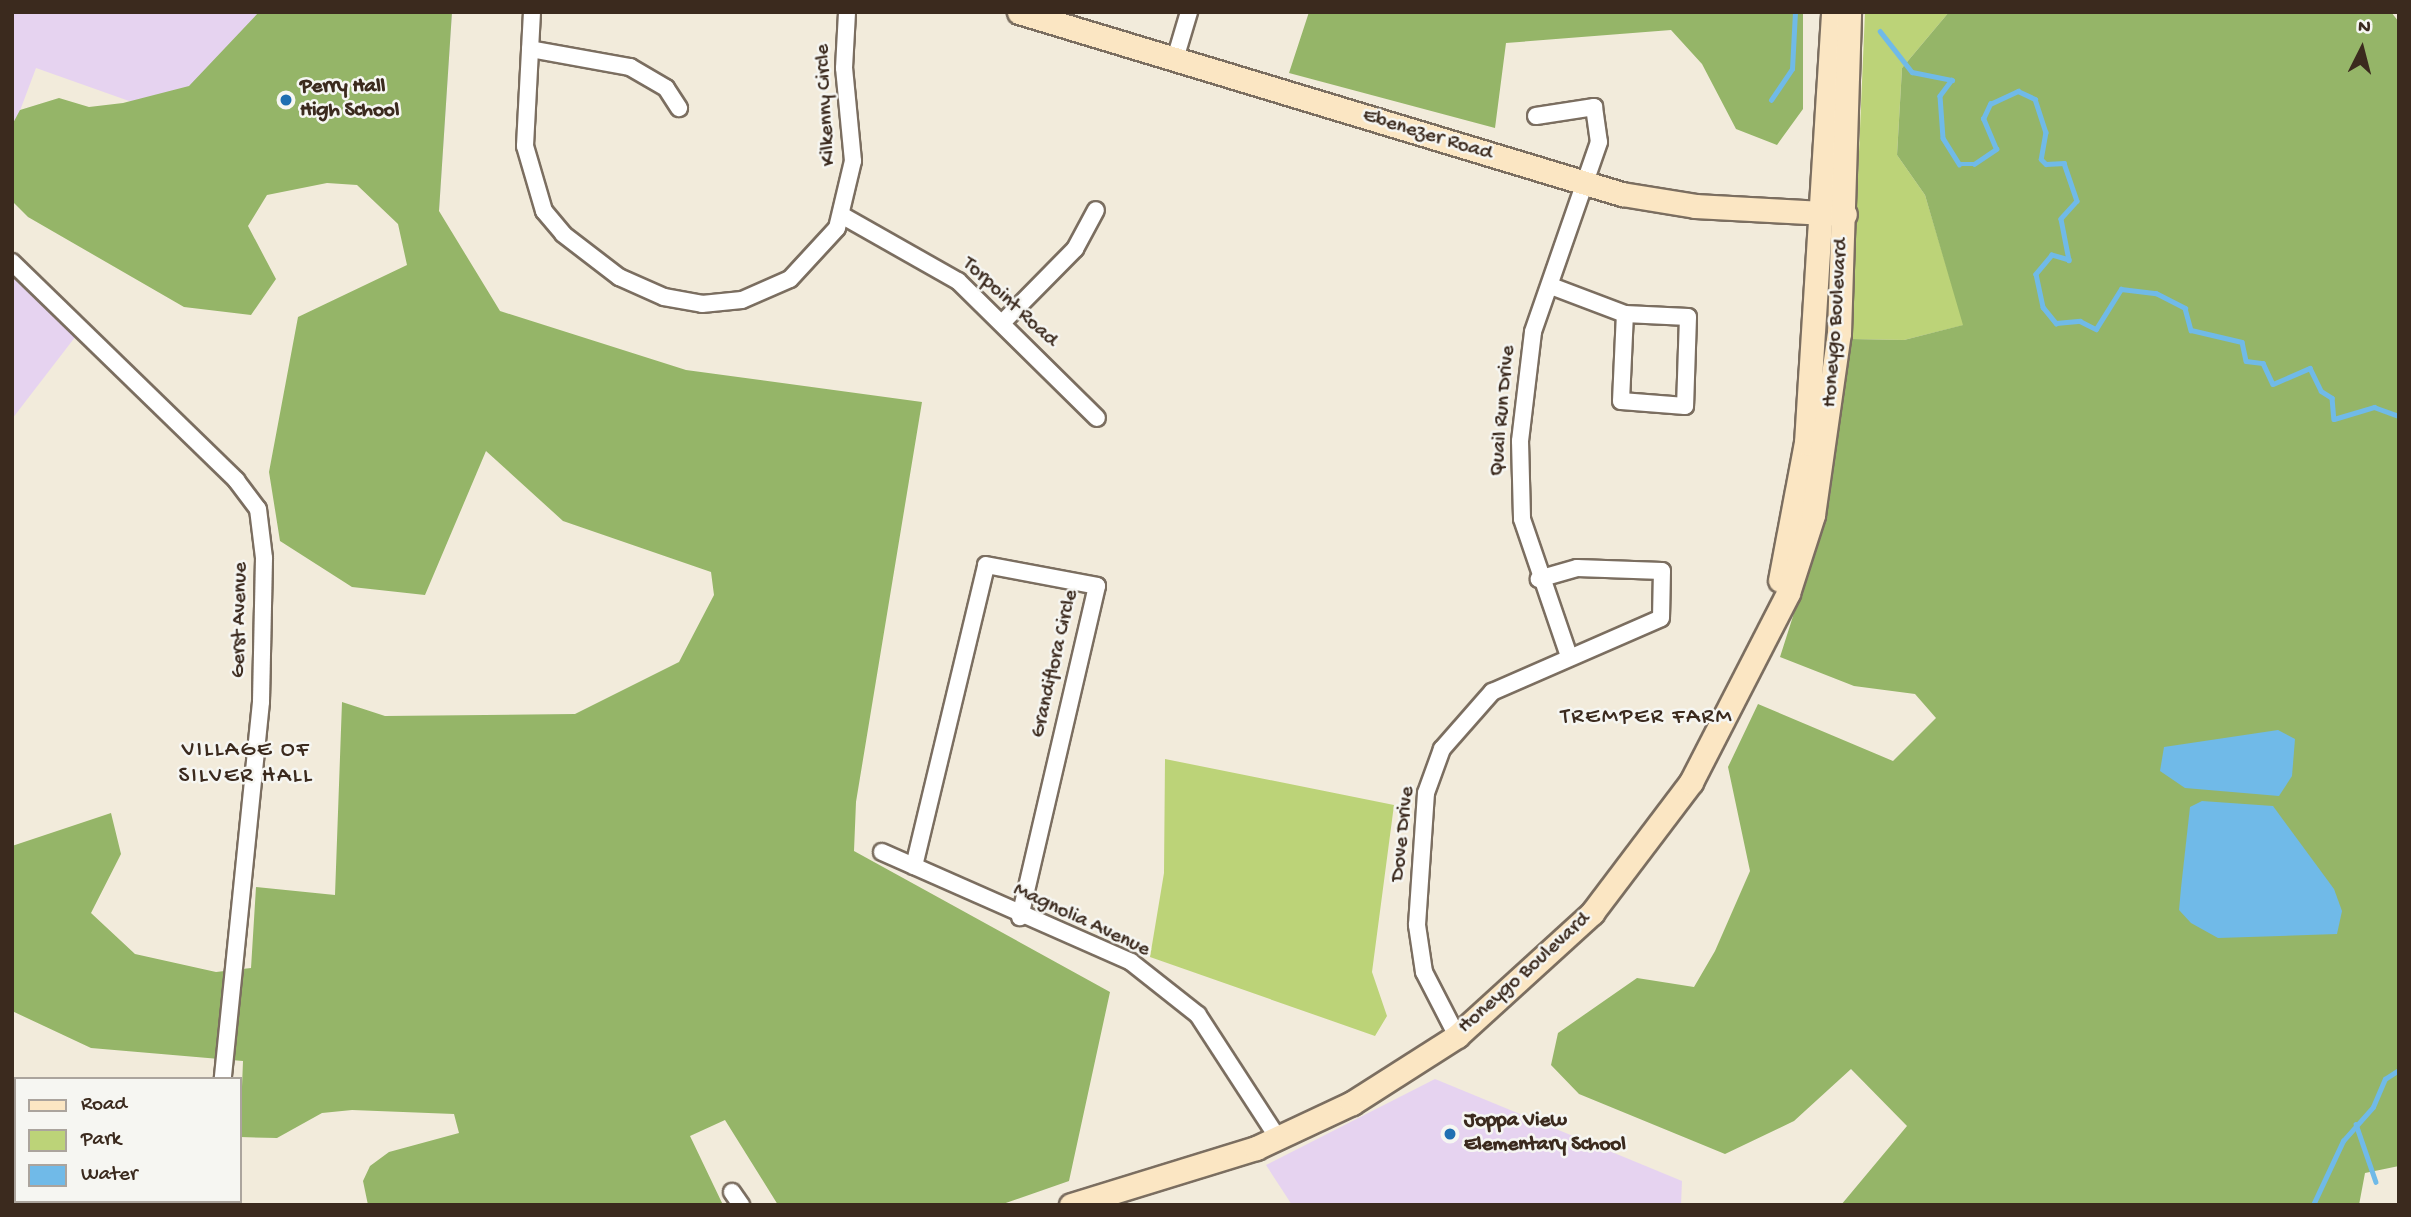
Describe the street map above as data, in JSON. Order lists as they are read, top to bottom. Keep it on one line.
{"streets":{"main road":["Ebenezer Road","Honeygo Boulevard"],"street":["Kilkenny Circle","Torpoint Road","Quail Run Drive","Gerst Avenue","Grandiflora Circle","Dove Drive","Magnolia Avenue"]},"crossings":[["Kilkenny Circle","Torpoint Road"],["Ebenezer Road","Honeygo Boulevard"],["Ebenezer Road","Quail Run Drive"],["Honeygo Boulevard","Dove Drive"],["Honeygo Boulevard","Magnolia Avenue"],["Quail Run Drive","Dove Drive"],["Grandiflora Circle","Magnolia Avenue"]],"districts":["TREMPER FARM","VILLAGE OF SILVER HALL"],"places":["Perry Hall High School","Joppa View Elementary School"],"legend":["Road","Park","Water"],"north":"top"}
